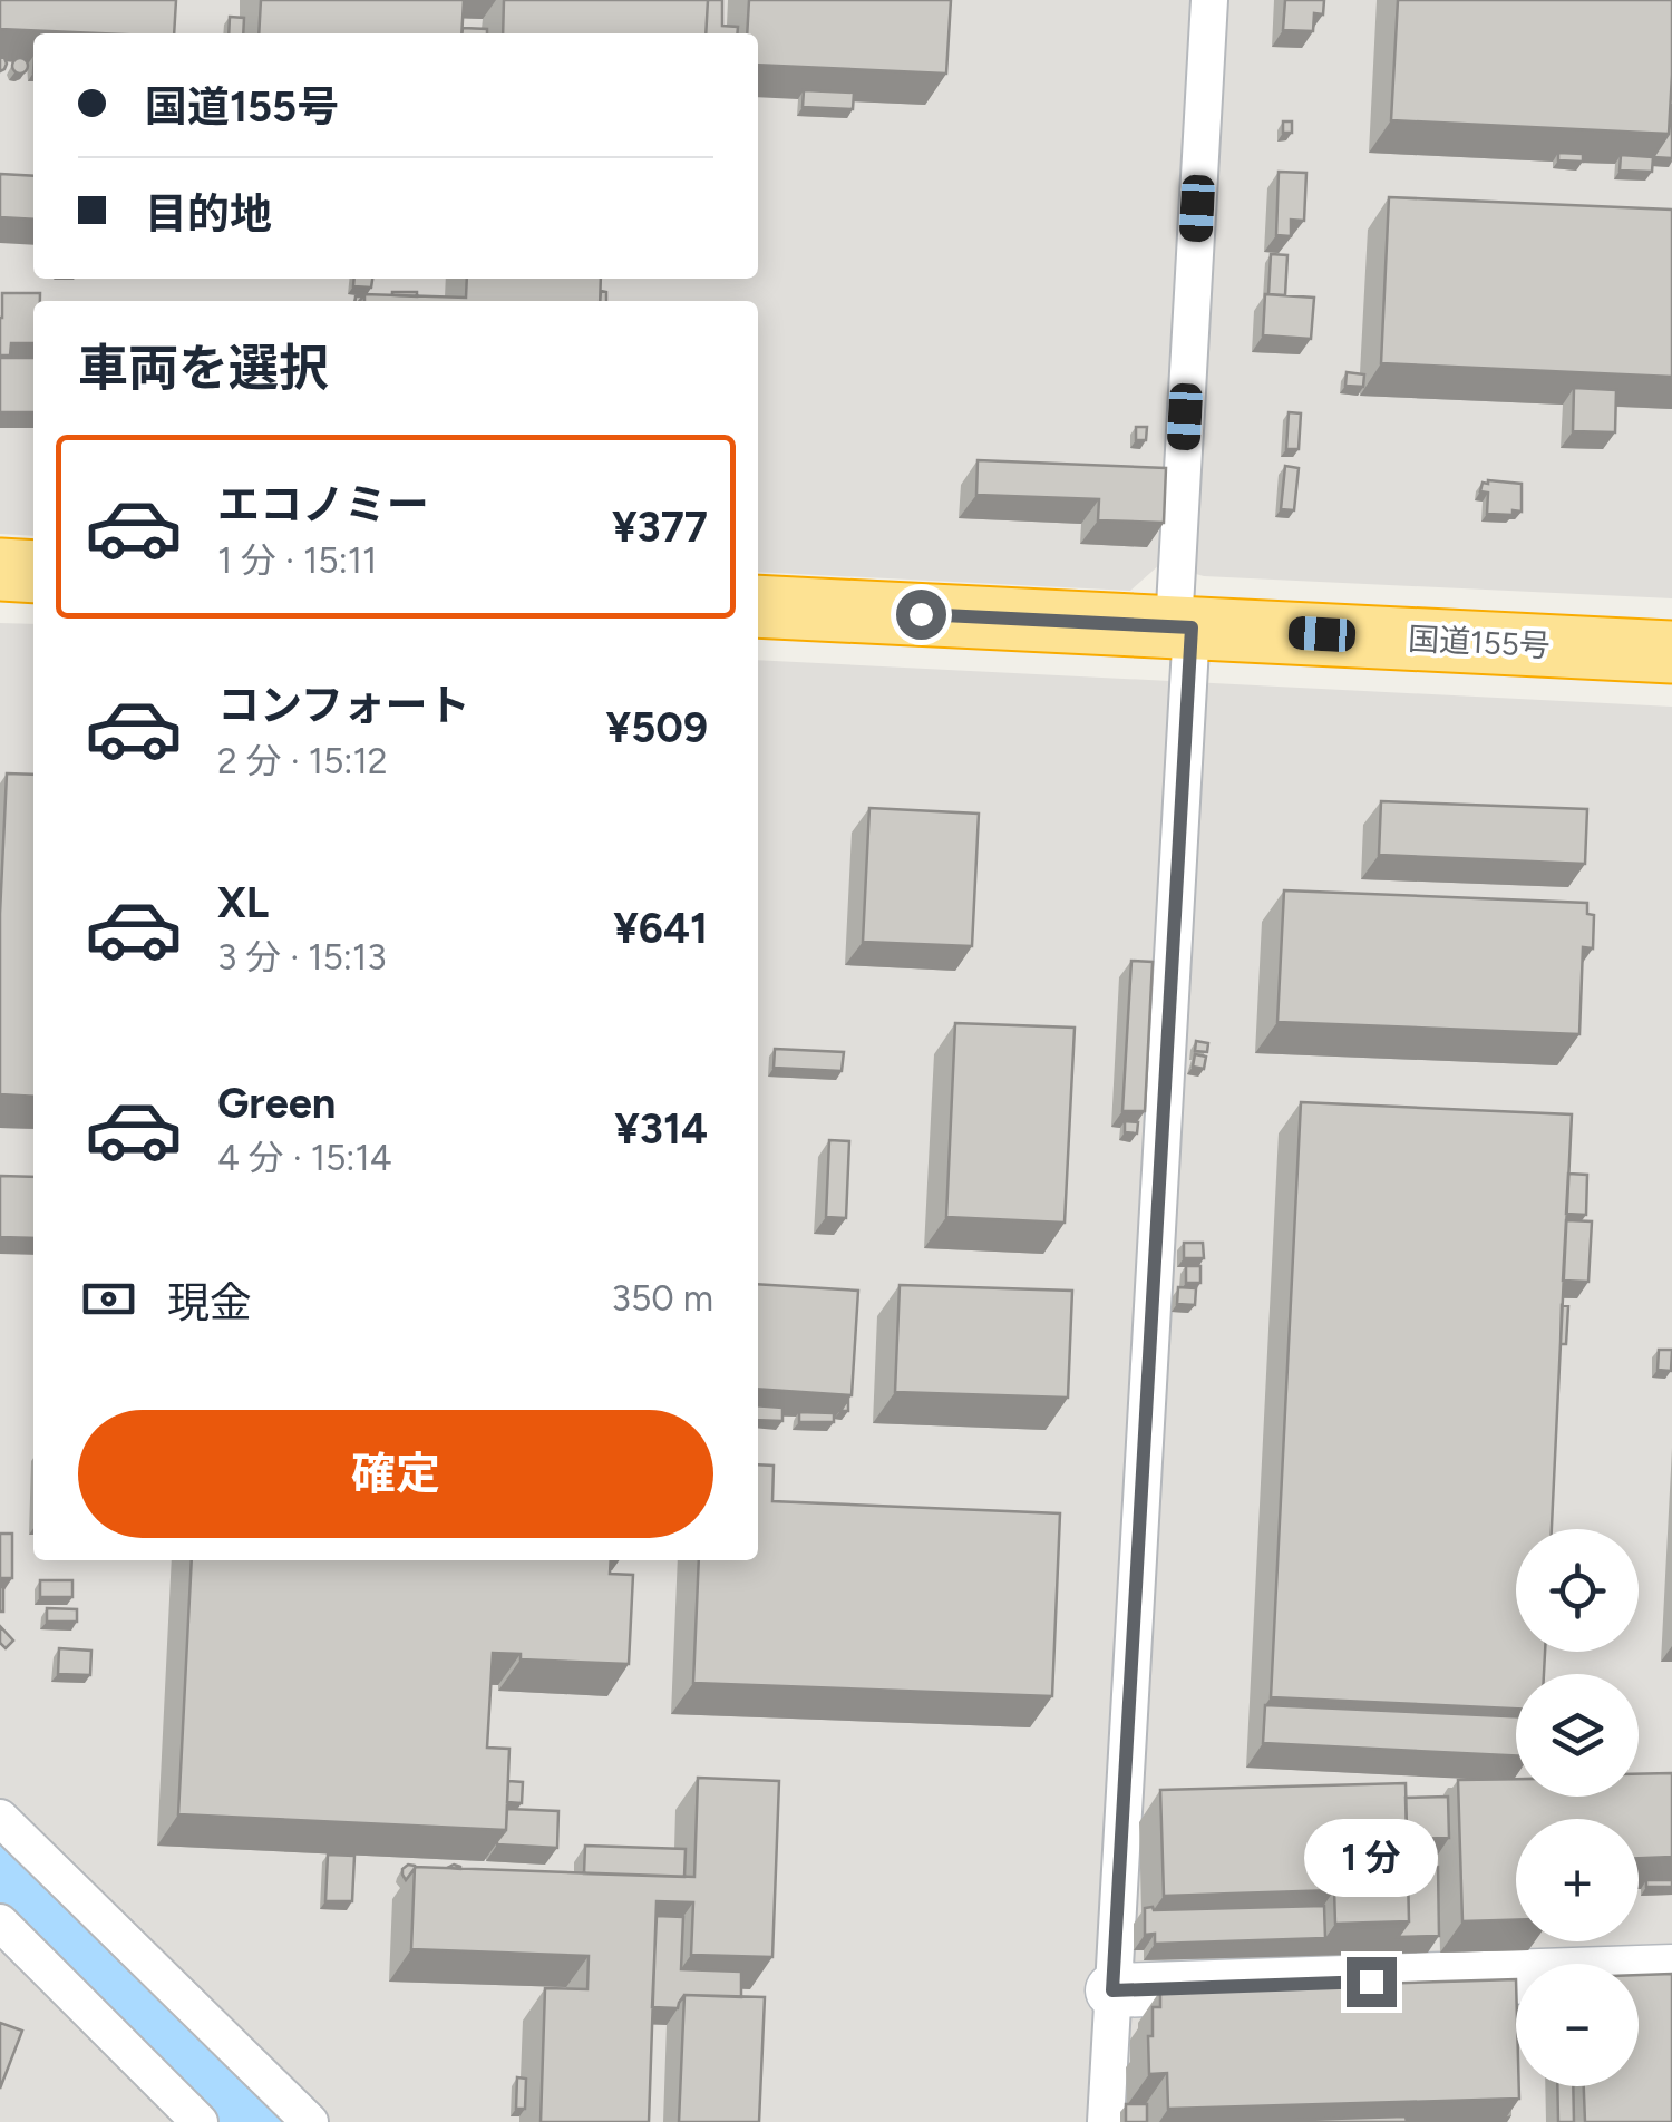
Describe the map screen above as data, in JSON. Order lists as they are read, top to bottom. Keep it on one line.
{"streets":{"highway":["国道155号"]},"page":{"banner":["国道155号","目的地"],"heading":"車両を選択","list":[{"name":"エコノミー","note":"1 分 · 15:11","value":"¥377"},{"name":"コンフォート","note":"2 分 · 15:12","value":"¥509"},{"name":"XL","note":"3 分 · 15:13","value":"¥641"},{"name":"Green","note":"4 分 · 15:14","value":"¥314"}],"pay":["現金","350 m"],"buttons":"確定","map_buttons":["+","−"],"bubble":"1 分"}}
